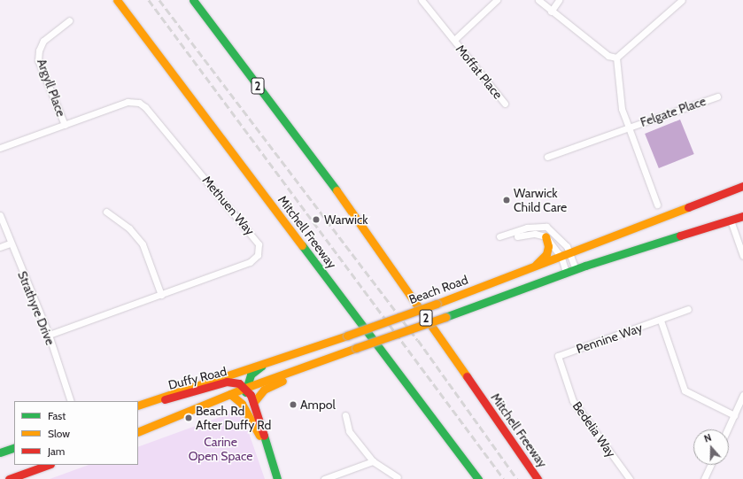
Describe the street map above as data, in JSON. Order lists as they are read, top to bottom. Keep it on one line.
{"streets":{"main road":["2","Mitchell Freeway","Beach Road","Duffy Road"],"street":["Moffat Place","Argyll Place","Felgate Place","Methuen Way","Strathyre Drive","Pennine Way","Bedelia Way"]},"crossings":[["Argyll Place","Methuen Way"],["Methuen Way","Strathyre Drive"],["Beach Road","Duffy Road"],["Pennine Way","Bedelia Way"]],"parks":["Carine Open Space"],"places":["Warwick Child Care","Warwick","Ampol","Beach Rd After Duffy Rd"],"legend":["Fast","Slow","Jam"],"north":"top"}
